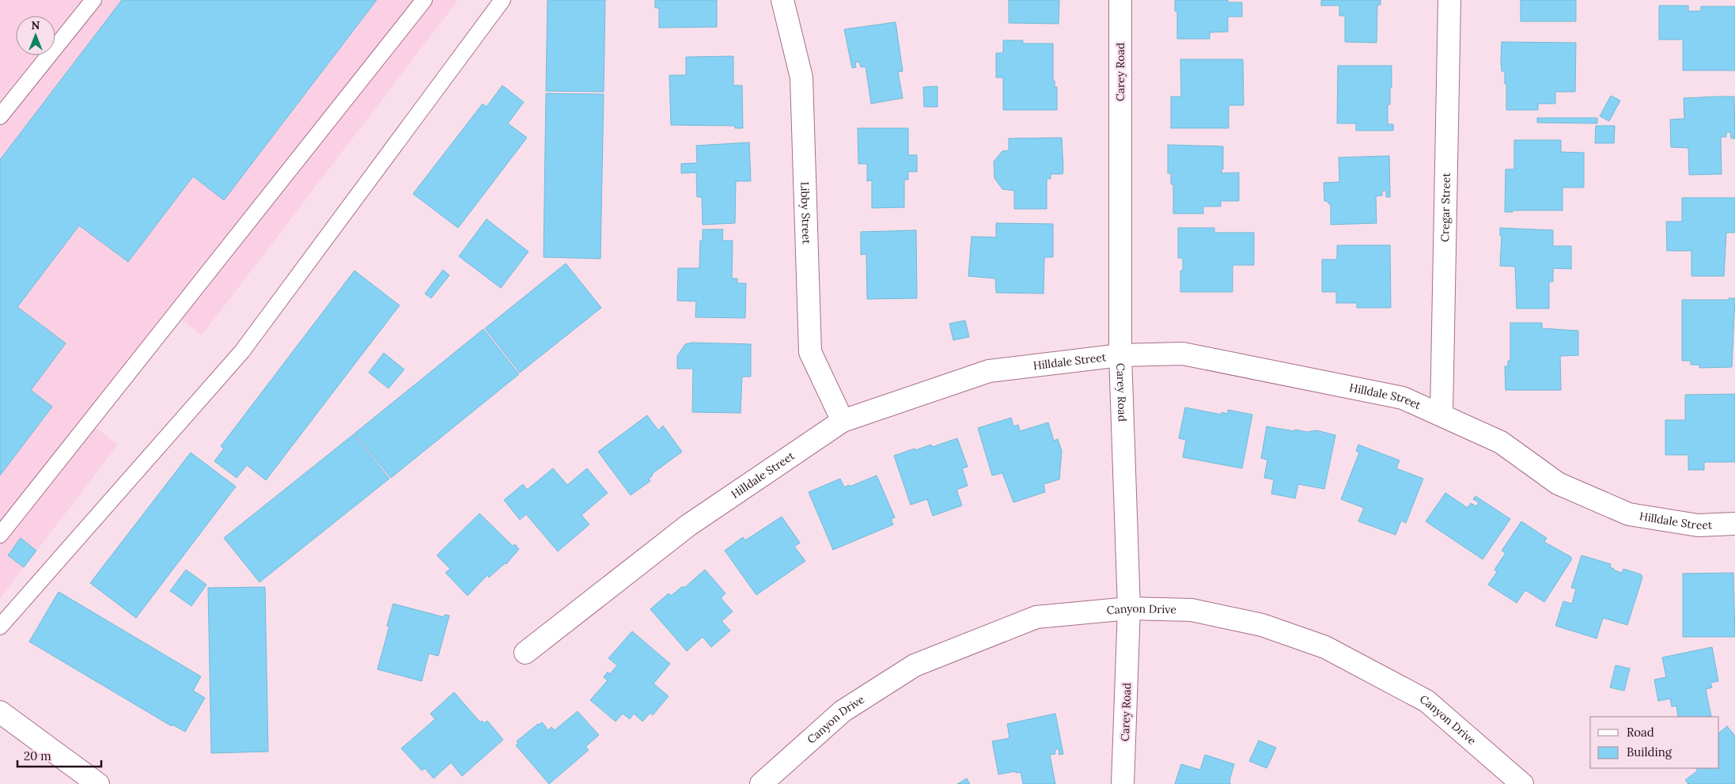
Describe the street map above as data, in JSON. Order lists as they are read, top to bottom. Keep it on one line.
{"streets":{"street":["Carey Road","Cregar Street","Libby Street","Hilldale Street","Canyon Drive"]},"crossings":[["Carey Road","Hilldale Street"],["Carey Road","Canyon Drive"],["Cregar Street","Hilldale Street"],["Libby Street","Hilldale Street"]],"legend":["Road","Building"],"scale_bar":"20 m","north":"top"}
